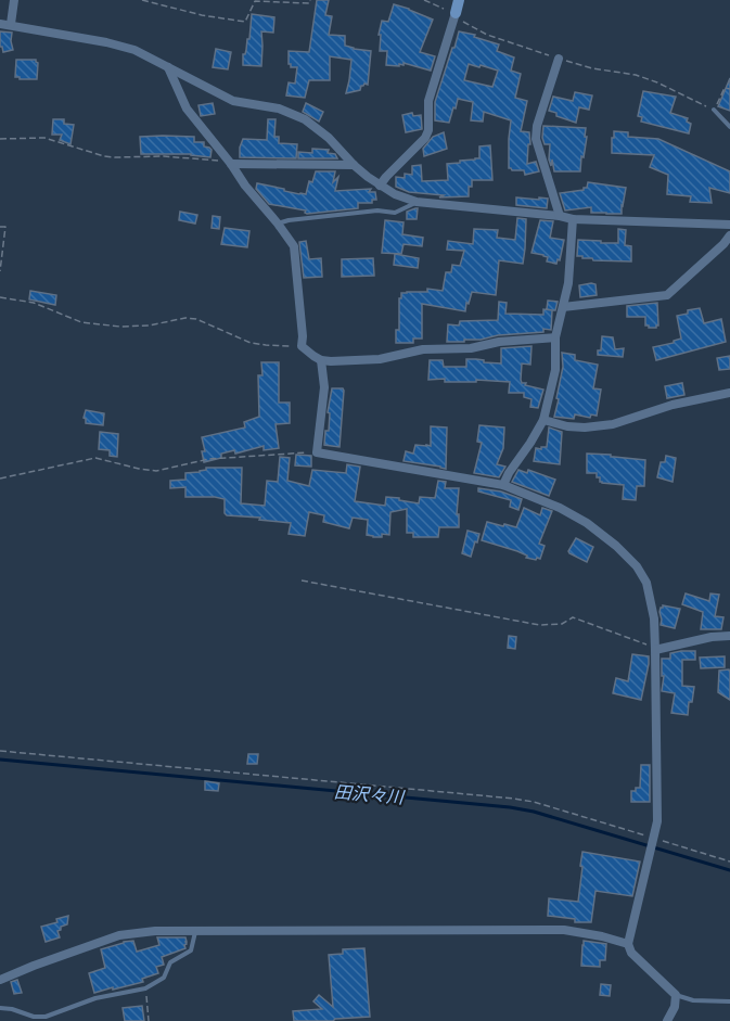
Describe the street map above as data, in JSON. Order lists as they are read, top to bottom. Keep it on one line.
{"water":["田沢々川"]}
